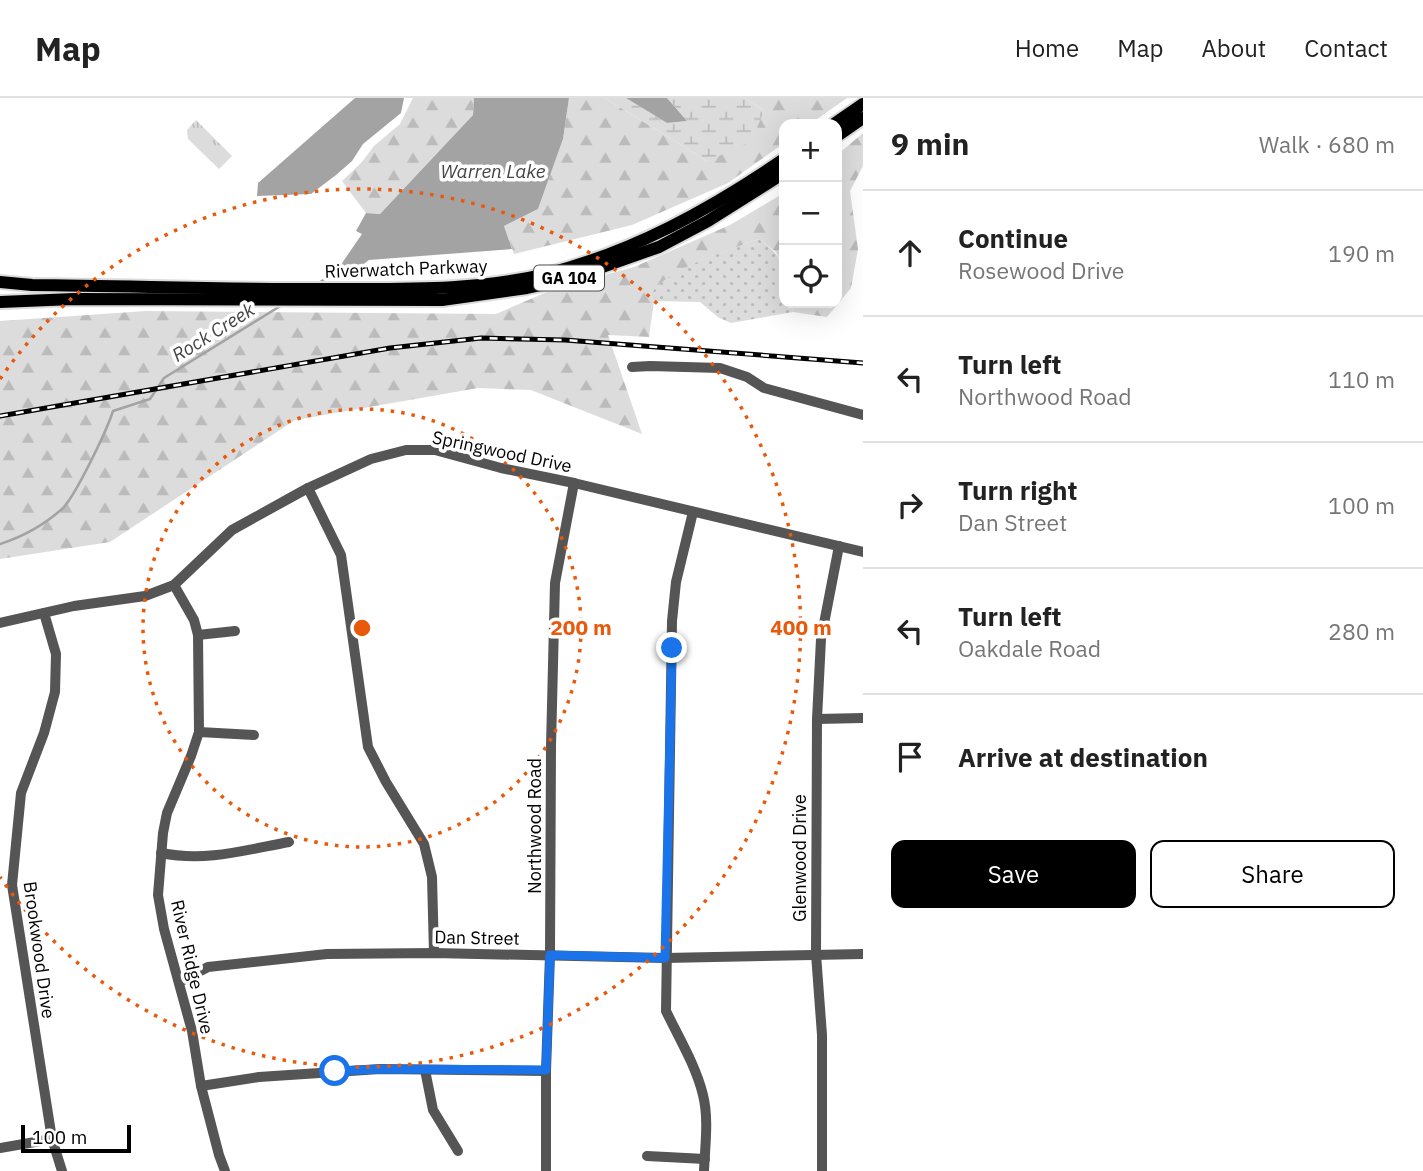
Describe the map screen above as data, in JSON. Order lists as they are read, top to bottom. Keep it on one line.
{"streets":{"main road":["Riverwatch Parkway","GA 104"],"street":["Springwood Drive","Northwood Road","Glenwood Drive","Dan Street","Brookwood Drive","River Ridge Drive"]},"crossings":[["Springwood Drive","Northwood Road"],["Springwood Drive","Glenwood Drive"],["Springwood Drive","Brookwood Drive"],["Springwood Drive","River Ridge Drive"],["Northwood Road","Dan Street"],["Glenwood Drive","Dan Street"],["Dan Street","River Ridge Drive"]],"water":["Warren Lake","Rock Creek"],"scale_bar":"100 m","page":{"header":"Map","nav":["Home","Map","About","Contact"],"heading":["9 min","Walk · 680 m"],"map_buttons":["+","−"],"list":[["Continue","Rosewood Drive","190 m"],["Turn left","Northwood Road","110 m"],["Turn right","Dan Street","100 m"],["Turn left","Oakdale Road","280 m"],"Arrive at destination"],"buttons":["Save","Share"],"scale":"100 m"},"rings":["200 m","400 m"]}
